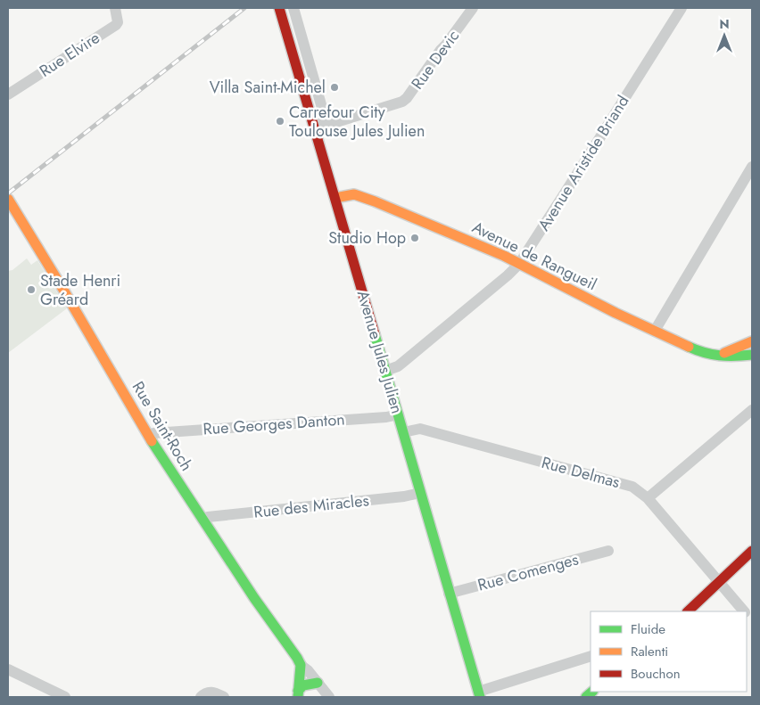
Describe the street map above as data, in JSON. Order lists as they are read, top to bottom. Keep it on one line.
{"streets":{"street":["Rue Elvire","Rue Devic","Avenue Aristide Briand","Avenue de Rangueil","Avenue Jules Julien","Rue Georges Danton","Rue Saint-Roch","Rue Delmas","Rue des Miracles","Rue Comenges"]},"crossings":[["Rue Devic","Avenue Jules Julien"],["Avenue Aristide Briand","Avenue de Rangueil"],["Avenue Aristide Briand","Avenue Jules Julien"],["Avenue de Rangueil","Avenue Jules Julien"],["Avenue Jules Julien","Rue Georges Danton"],["Avenue Jules Julien","Rue Delmas"],["Avenue Jules Julien","Rue des Miracles"],["Avenue Jules Julien","Rue Comenges"],["Rue Georges Danton","Rue Saint-Roch"],["Rue Saint-Roch","Rue des Miracles"]],"places":["Villa Saint-Michel","Carrefour City Toulouse Jules Julien","Studio Hop","Stade Henri Gréard"],"legend":["Fluide","Ralenti","Bouchon"],"north":"top"}
